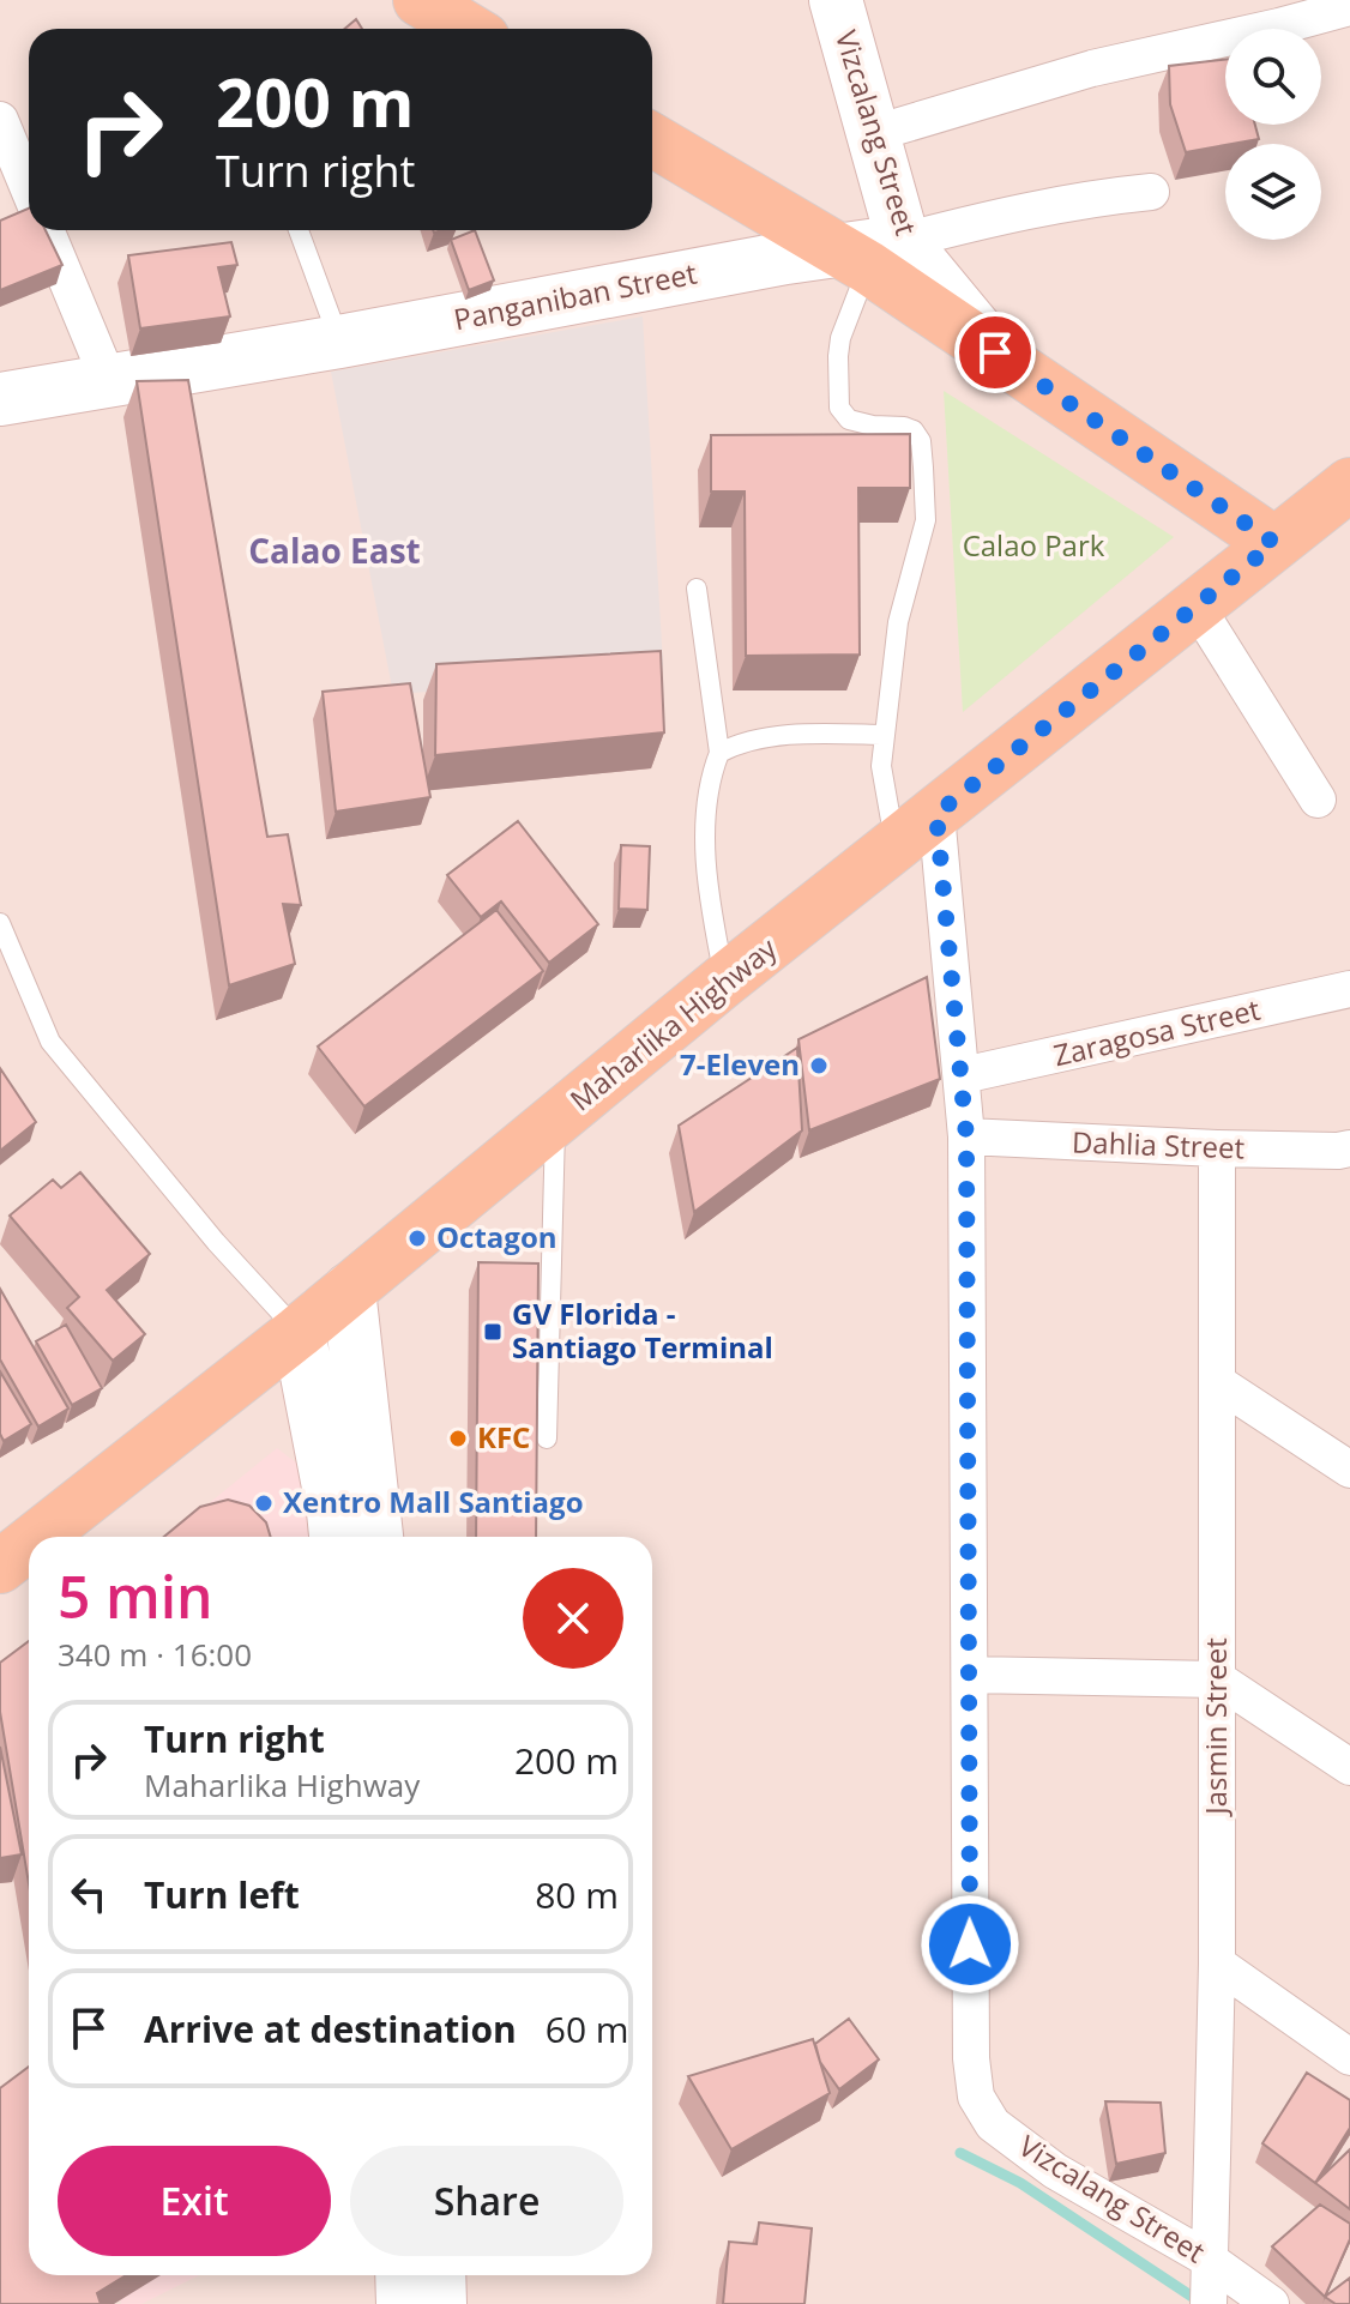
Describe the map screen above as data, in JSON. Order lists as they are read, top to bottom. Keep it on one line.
{"streets":{"main road":["Maharlika Highway"],"street":["Vizcalang Street","Panganiban Street","Zaragosa Street","Dahlia Street","Jasmin Street"]},"crossings":[["Vizcalang Street","Panganiban Street"],["Vizcalang Street","Maharlika Highway"],["Vizcalang Street","Zaragosa Street"],["Vizcalang Street","Dahlia Street"],["Vizcalang Street","Jasmin Street"],["Dahlia Street","Jasmin Street"]],"districts":["Calao East"],"parks":["Calao Park"],"places":{"other":["7-Eleven","Octagon","KFC","Xentro Mall Santiago"],"transit":["GV Florida - Santiago Terminal"]},"page":{"turn":["200 m","Turn right"],"heading":["5 min","340 m · 16:00"],"list":[{"name":"Turn right","note":"Maharlika Highway","value":"200 m"},{"name":"Turn left","value":"80 m"},{"name":"Arrive at destination","value":"60 m"}],"buttons":["Exit","Share"]}}
